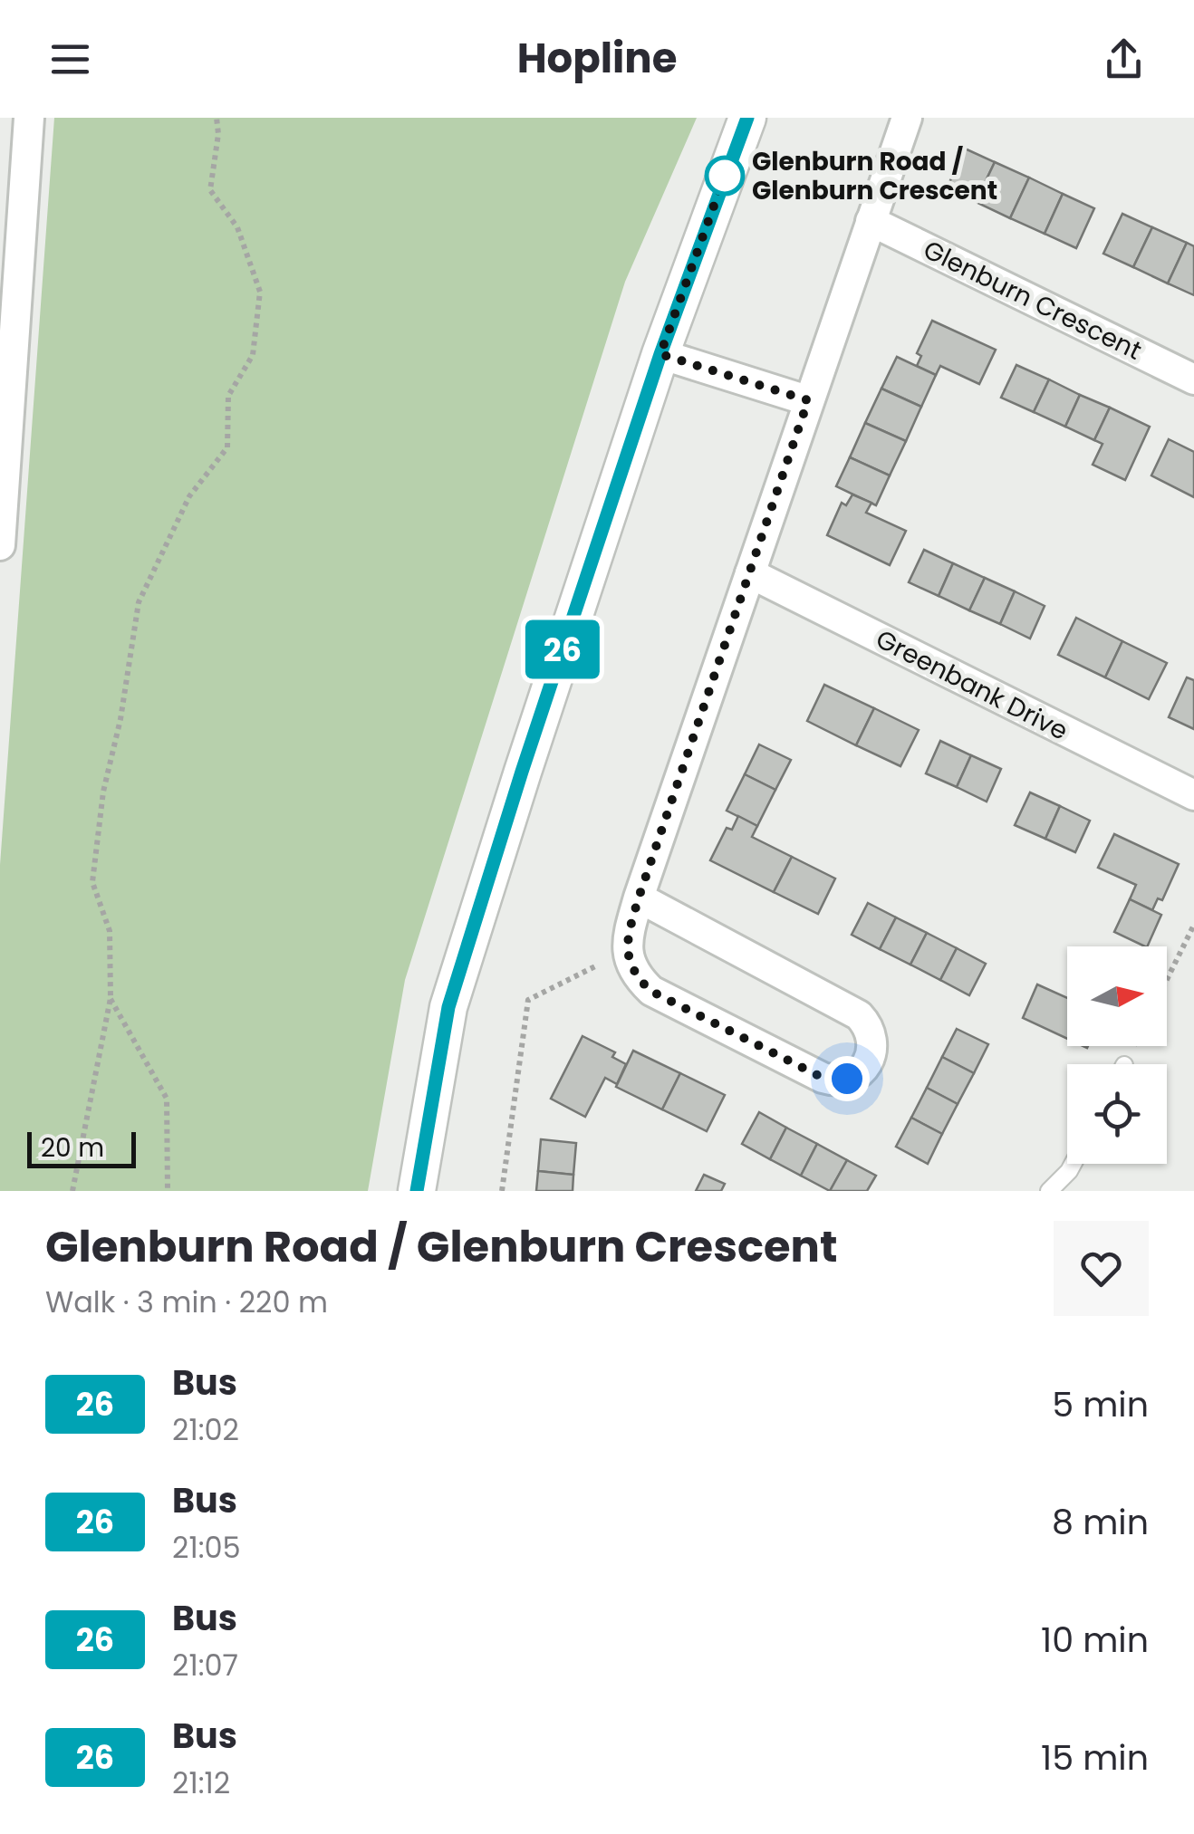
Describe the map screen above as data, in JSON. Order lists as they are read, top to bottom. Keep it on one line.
{"streets":{"street":["Glenburn Crescent","Greenbank Drive"]},"places":["Glenburn Road / Glenburn Crescent"],"lines":["bus line 26"],"scale_bar":"20 m","north":"right","page":{"header":"Hopline","on_map":"26","scale":"20 m","heading":["Glenburn Road / Glenburn Crescent","Walk · 3 min · 220 m"],"list":[{"mark":"26","name":"Bus","note":"21:02","value":"5 min"},{"mark":"26","name":"Bus","note":"21:05","value":"8 min"},{"mark":"26","name":"Bus","note":"21:07","value":"10 min"},{"mark":"26","name":"Bus","note":"21:12","value":"15 min"}]}}
